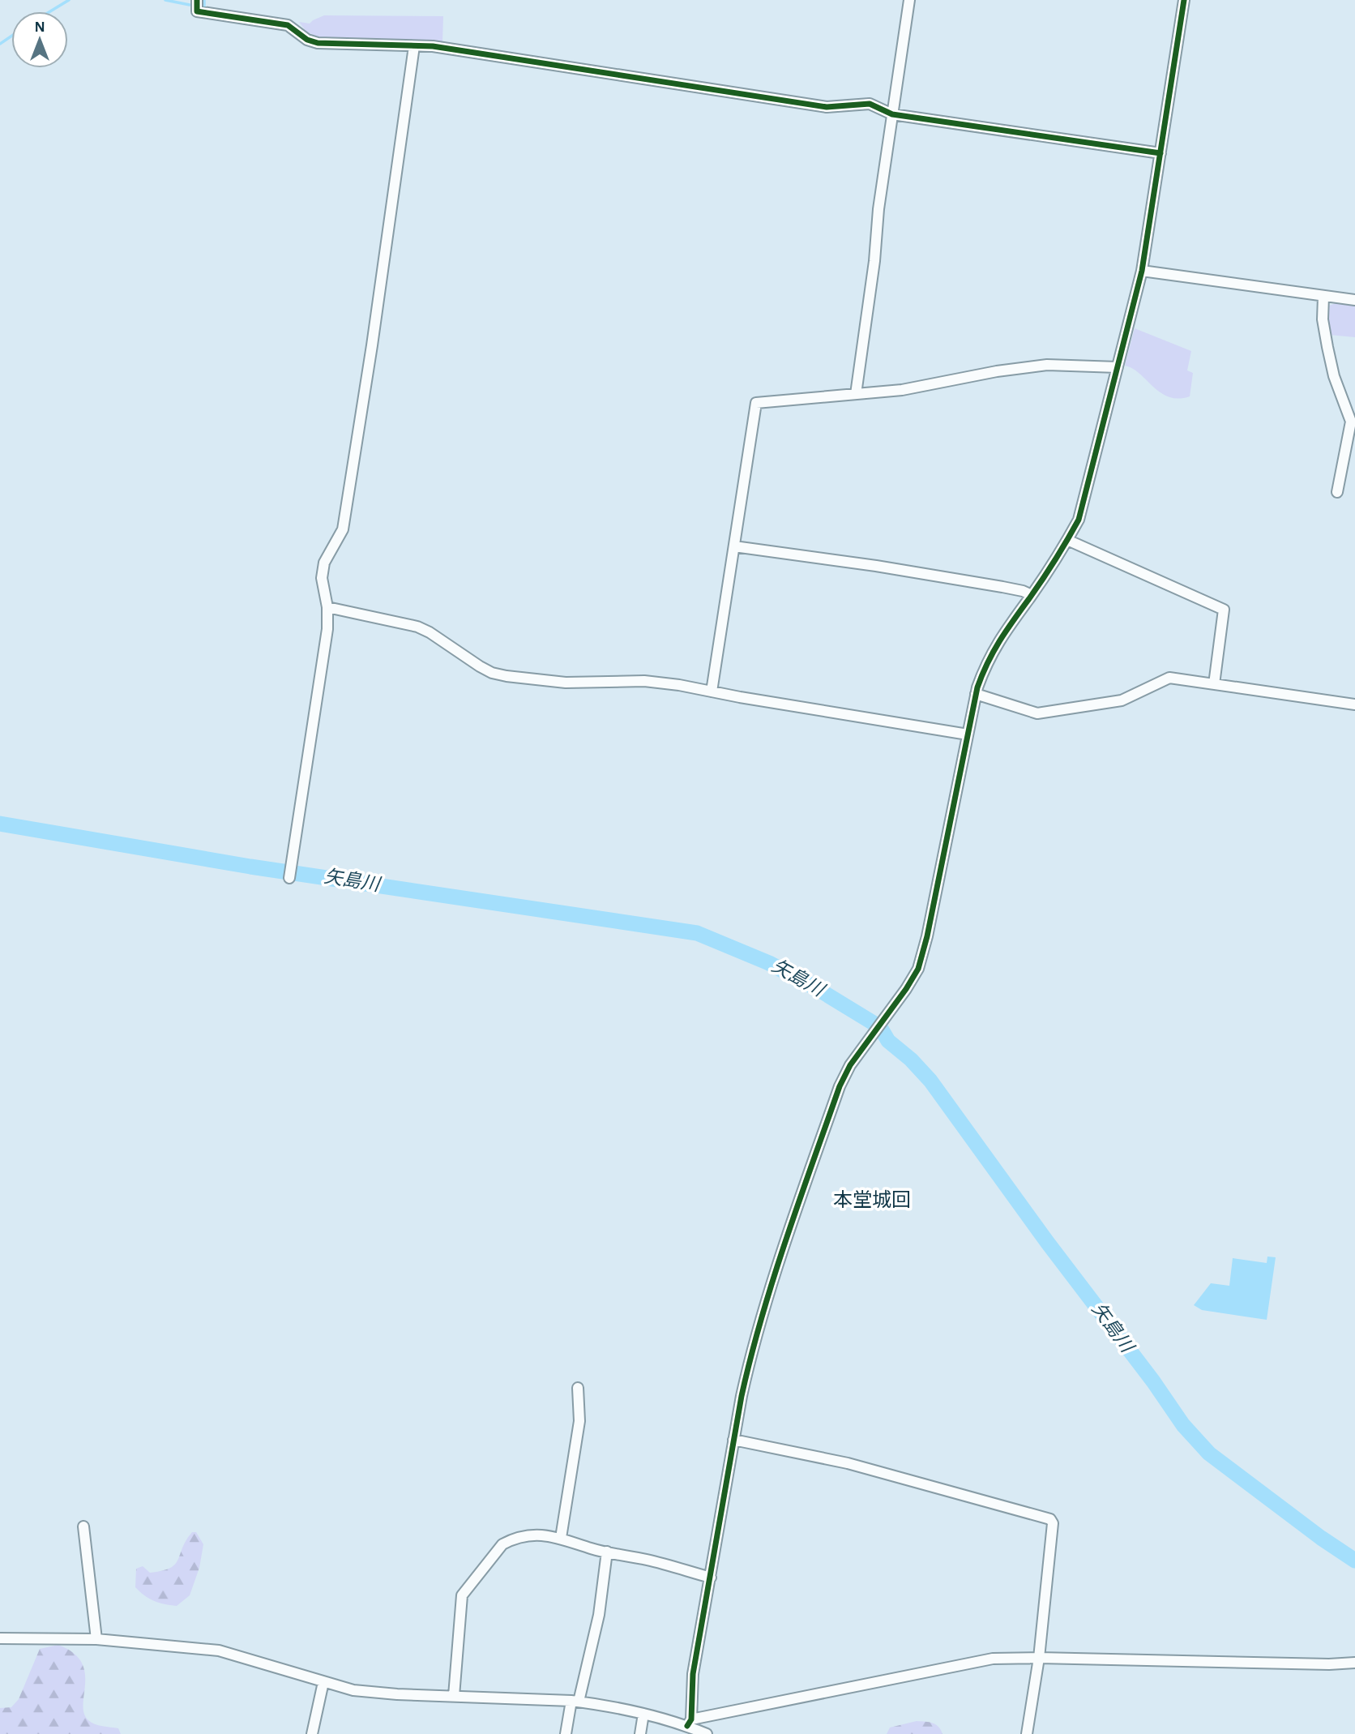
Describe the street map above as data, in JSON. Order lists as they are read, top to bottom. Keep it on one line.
{"districts":["本堂城回"],"water":["矢島川"],"north":"top"}
